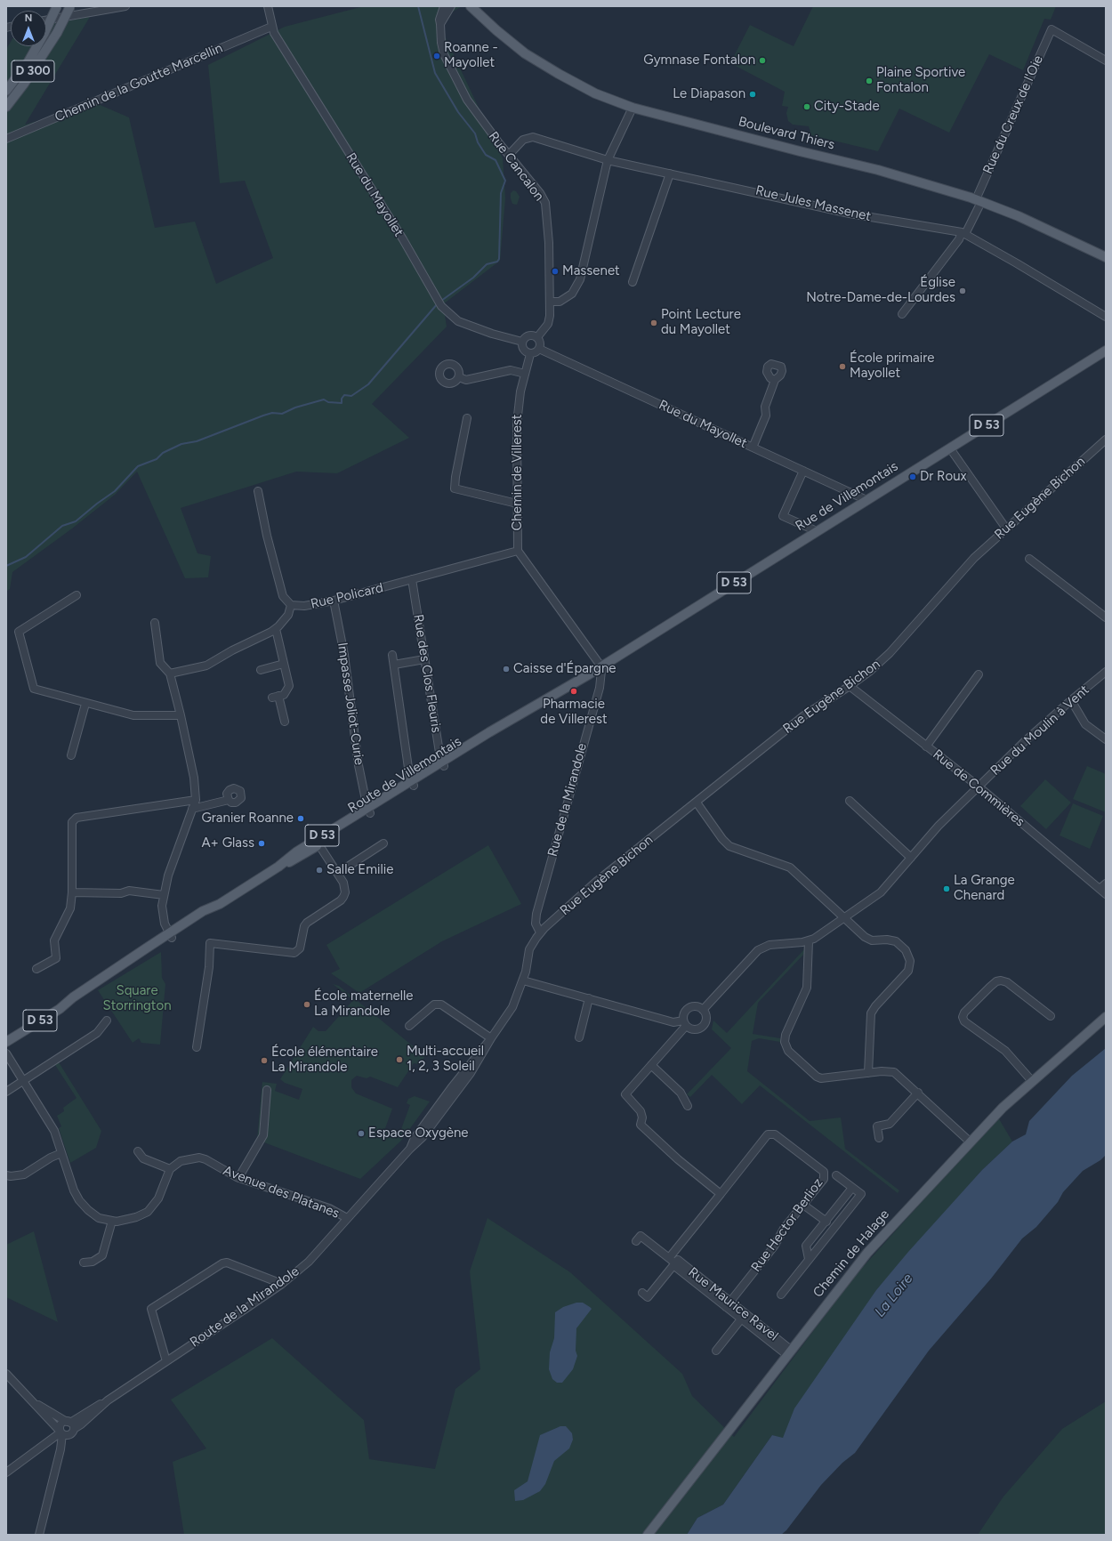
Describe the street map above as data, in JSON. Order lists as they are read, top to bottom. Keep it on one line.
{"streets":{"main road":["D 300","Boulevard Thiers","D 53","Rue de Villemontais","Route de Villemontais","Chemin de Halage"],"street":["Chemin de la Goutte Marcellin","Rue du Creux de l'Oie","Rue Cancalon","Rue du Mayollet","Rue Jules Massenet","Chemin de Villerest","Rue Eugène Bichon","Rue Policard","Rue des Clos Fleuris","Impasse Joliot-Curie","Rue du Moulin à Vent","Rue de Commières","Rue de la Mirandole","Avenue des Platanes","Rue Hector Berlioz","Rue Maurice Ravel","Route de la Mirandole"]},"crossings":[["Chemin de la Goutte Marcellin","Rue du Mayollet"],["Rue du Creux de l'Oie","Boulevard Thiers"],["Rue du Creux de l'Oie","Rue Jules Massenet"],["Rue Cancalon","Rue du Mayollet"],["Rue Cancalon","Rue Jules Massenet"],["Rue Cancalon","Chemin de Villerest"],["Rue du Mayollet","Chemin de Villerest"],["Rue du Mayollet","Rue de Villemontais"],["Chemin de Villerest","Rue Policard"],["Rue de Villemontais","Route de Villemontais"],["Rue de Villemontais","Rue de la Mirandole"],["Rue Eugène Bichon","Rue de Commières"],["Rue Eugène Bichon","Rue de la Mirandole"],["Rue Eugène Bichon","Route de la Mirandole"],["Rue Policard","Rue des Clos Fleuris"],["Rue Policard","Impasse Joliot-Curie"],["Rue des Clos Fleuris","Route de Villemontais"],["Impasse Joliot-Curie","Route de Villemontais"],["Rue du Moulin à Vent","Rue de Commières"],["Route de Villemontais","Rue de la Mirandole"],["Avenue des Platanes","Route de la Mirandole"],["Rue Hector Berlioz","Rue Maurice Ravel"],["Chemin de Halage","Rue Maurice Ravel"]],"water":["La Loire"],"parks":["Square Storrington"],"places":["Roanne - Mayollet","Gymnase Fontalon","Plaine Sportive Fontalon","Le Diapason","City-Stade","Massenet","Église Notre-Dame-de-Lourdes","Point Lecture du Mayollet","École primaire Mayollet","Dr Roux","Caisse d'Épargne","Pharmacie de Villerest","Granier Roanne","A+ Glass","Salle Emilie","La Grange Chenard","École maternelle La Mirandole","Multi-accueil 1, 2, 3 Soleil","École élémentaire La Mirandole","Espace Oxygène"],"north":"top"}
